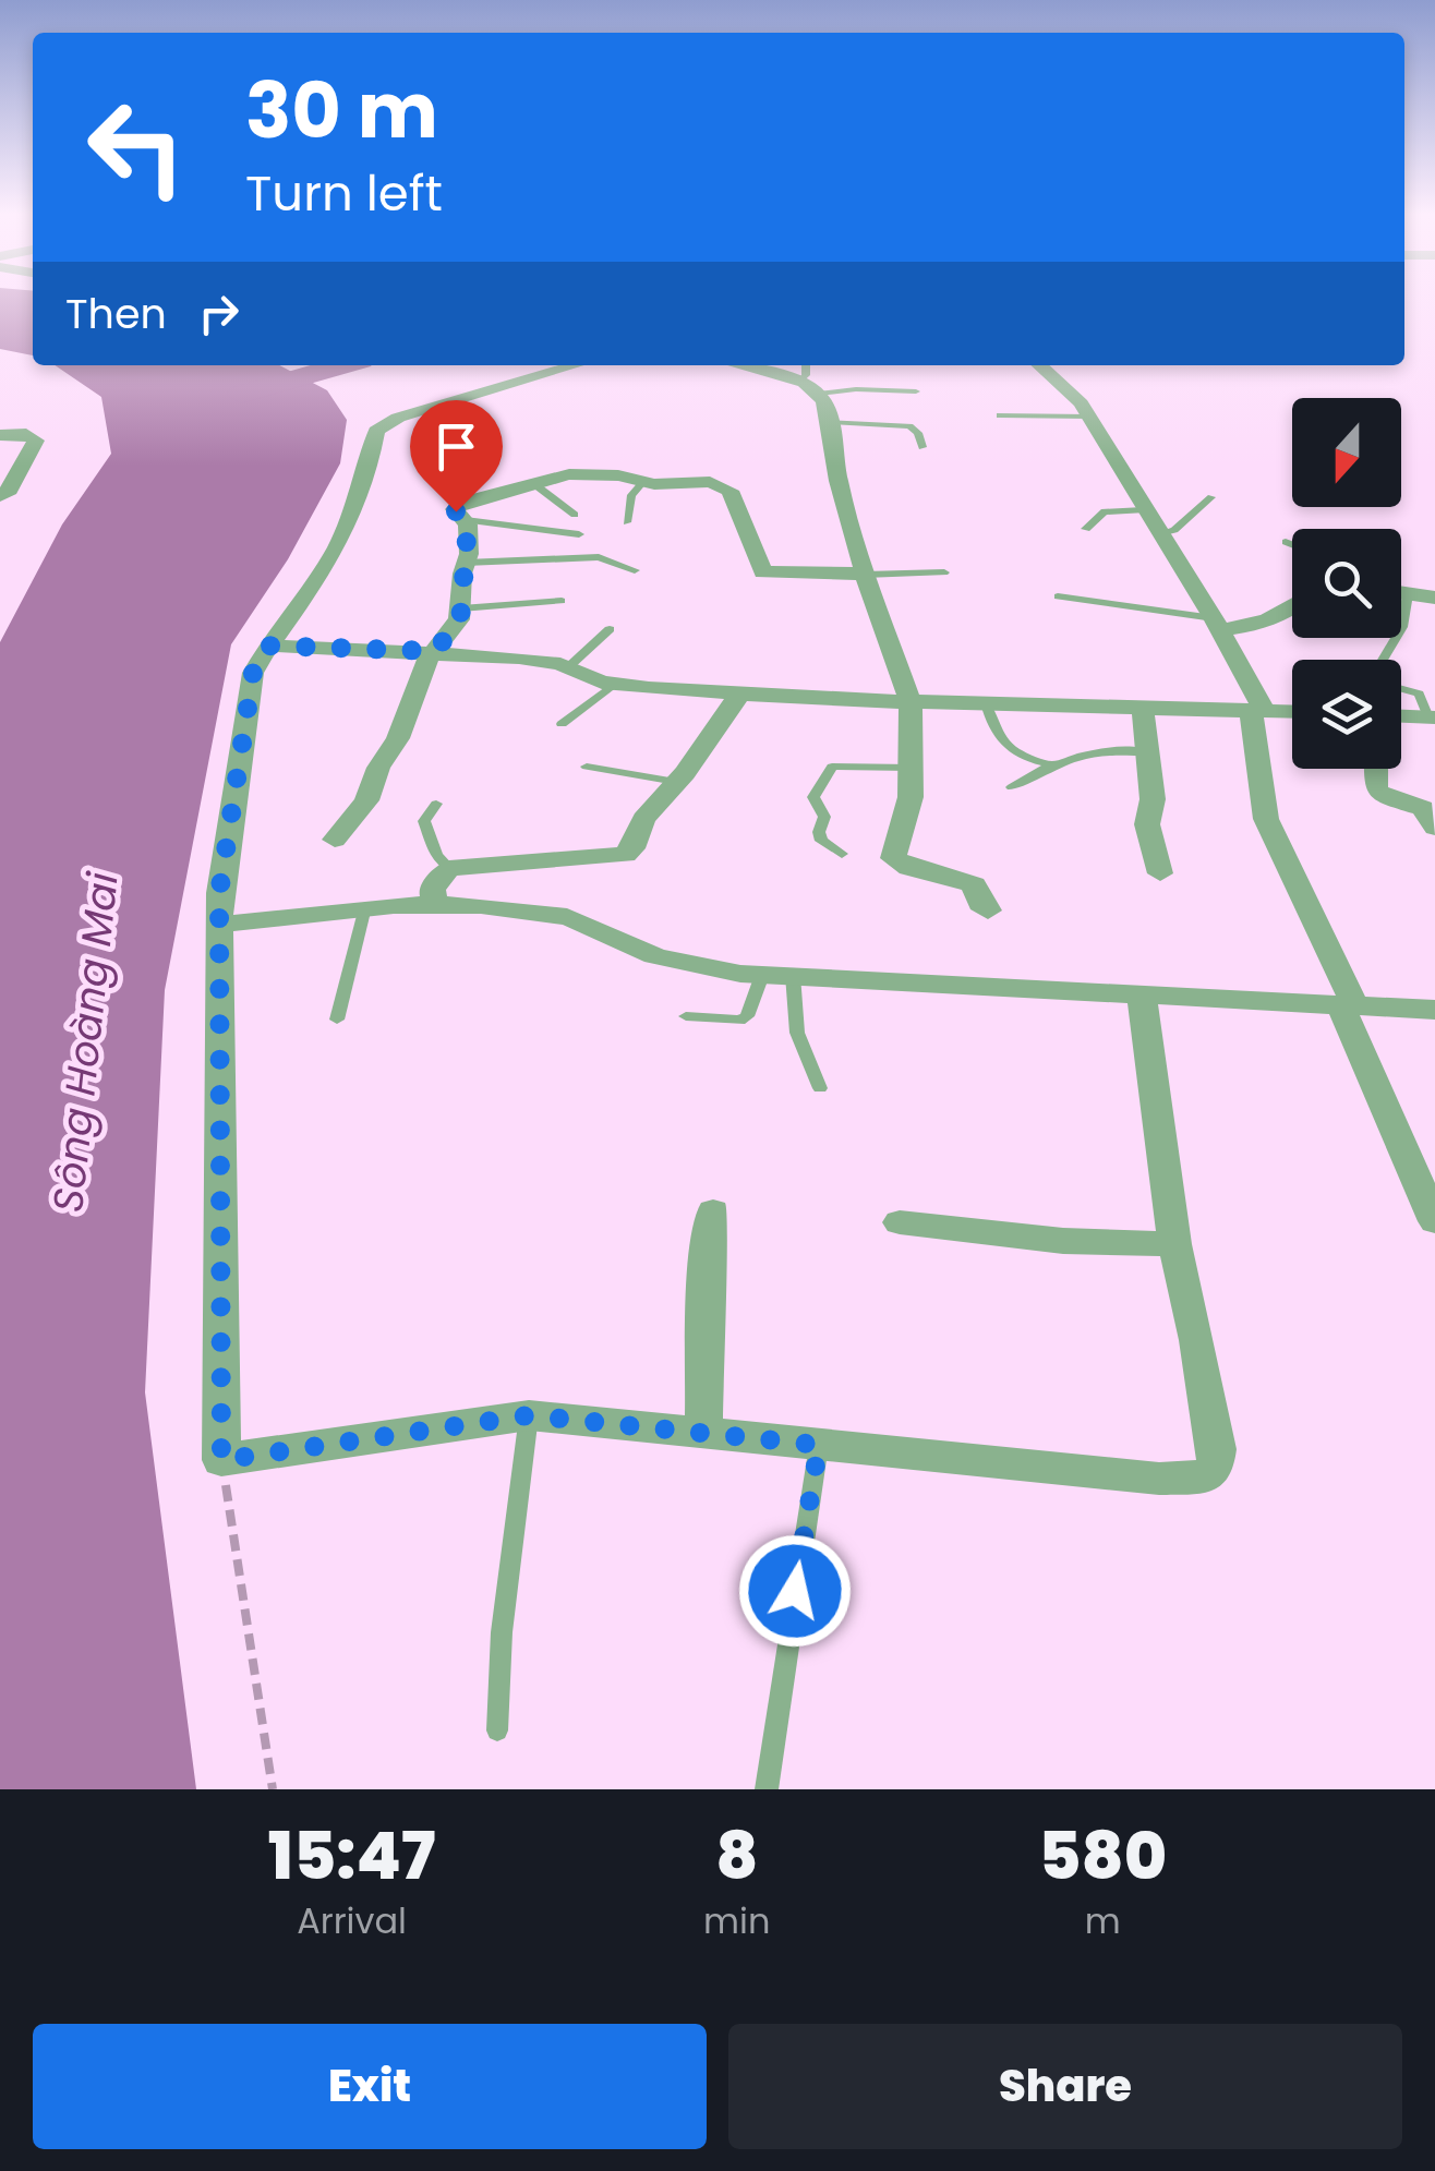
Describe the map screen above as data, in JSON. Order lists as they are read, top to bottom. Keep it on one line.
{"water":["Sông Hoàng Mai"],"north":"bottom","page":{"turn":["30 m","Turn left"],"then":"Then","eta":["15:47","Arrival","8","min","580","m"],"buttons":["Exit","Share"]}}
